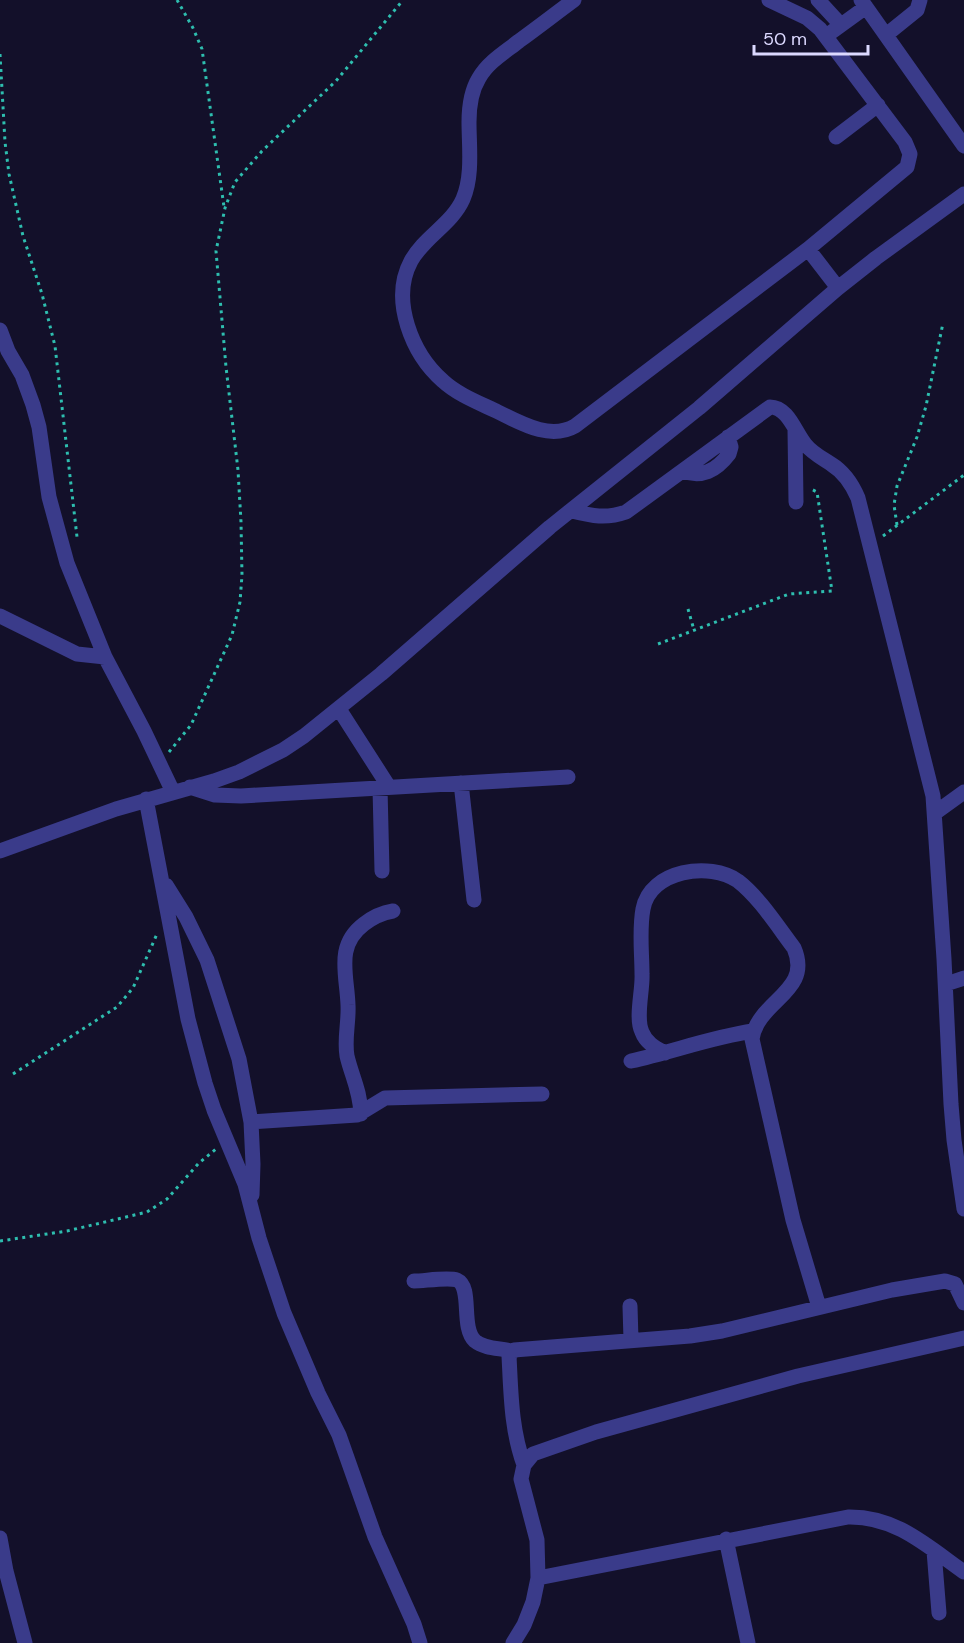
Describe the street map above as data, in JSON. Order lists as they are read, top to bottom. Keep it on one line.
{"scale_bar":"50 m"}
